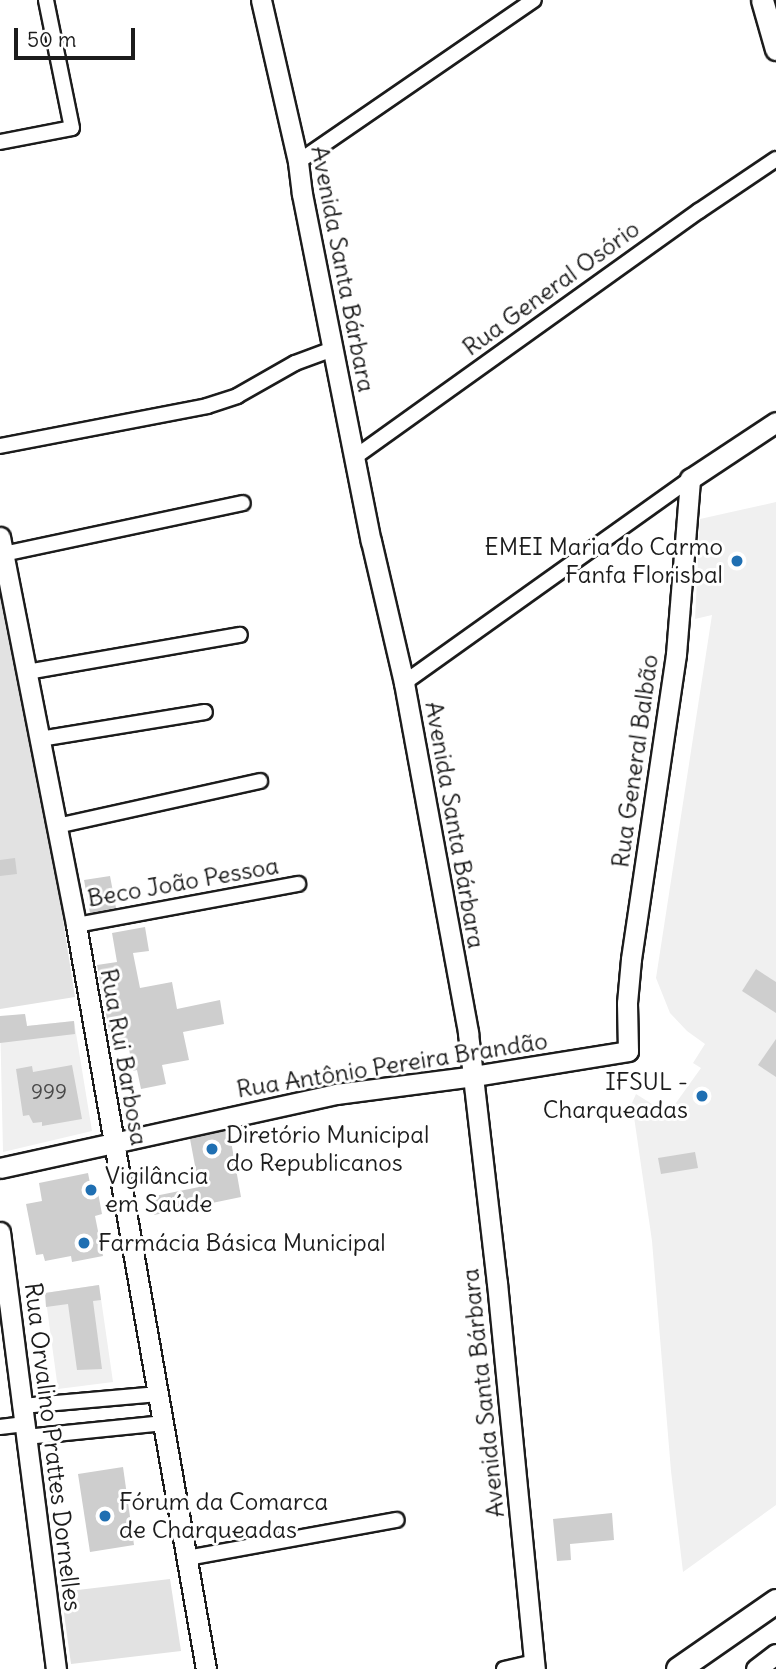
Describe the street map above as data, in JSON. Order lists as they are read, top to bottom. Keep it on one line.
{"streets":{"street":["Avenida Santa Bárbara","Rua General Osório","Rua General Balbão","Beco João Pessoa","Rua Rui Barbosa","Rua Antônio Pereira Brandão","Rua Orvalino Prattes Dornelles"]},"crossings":[["Avenida Santa Bárbara","Rua General Osório"],["Avenida Santa Bárbara","Rua Antônio Pereira Brandão"],["Rua General Balbão","Rua Antônio Pereira Brandão"],["Beco João Pessoa","Rua Rui Barbosa"],["Rua Rui Barbosa","Rua Antônio Pereira Brandão"]],"places":["EMEI Maria do Carmo Fanfa Florisbal","IFSUL - Charqueadas","Diretório Municipal do Republicanos","Vigilância em Saúde","Farmácia Básica Municipal","Fórum da Comarca de Charqueadas"],"house_numbers":["999"],"scale_bar":"50 m"}
